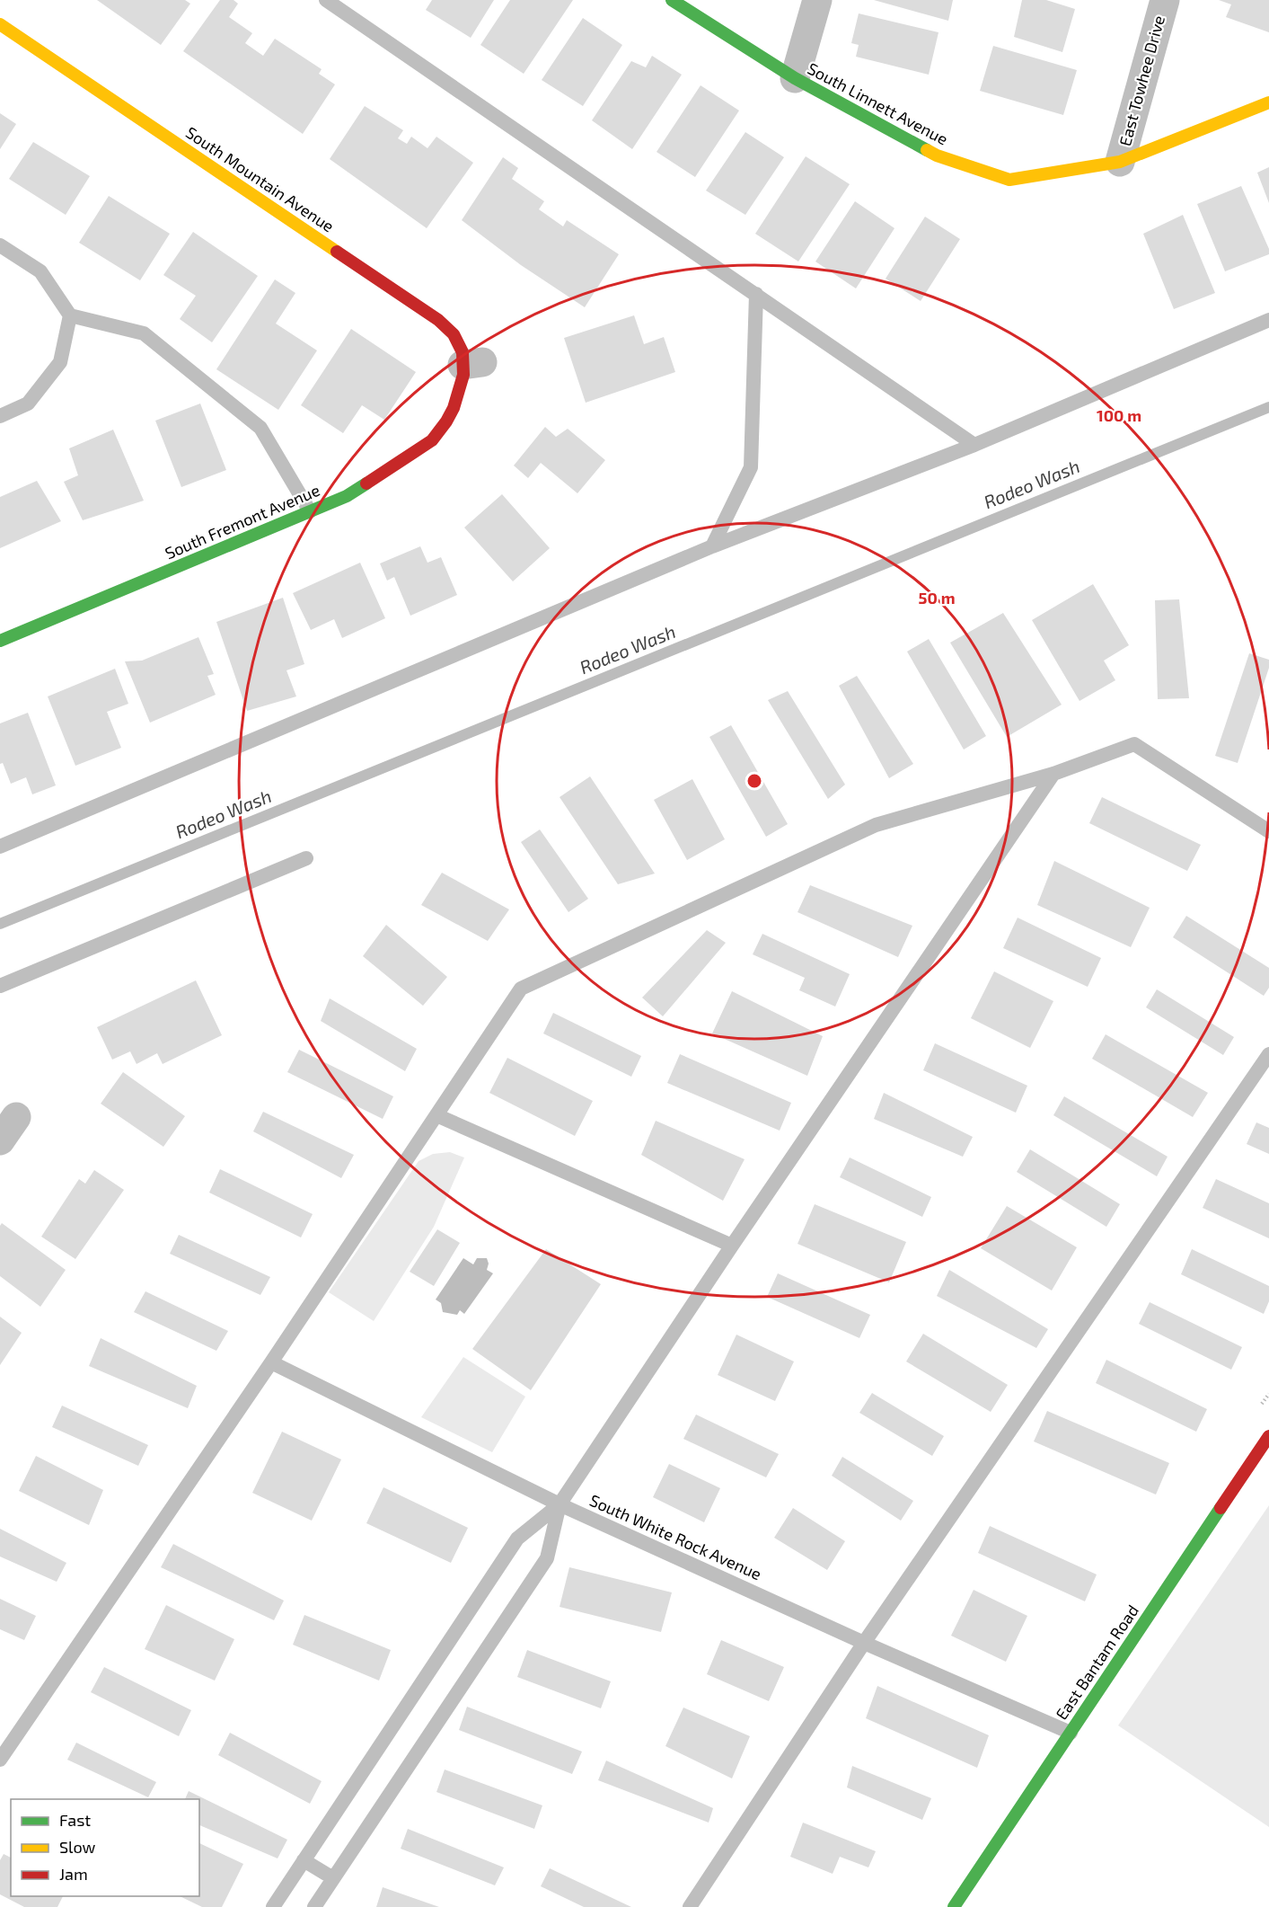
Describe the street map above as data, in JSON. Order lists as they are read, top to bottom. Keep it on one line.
{"streets":{"street":["East Towhee Drive","South Linnett Avenue","South Mountain Avenue","South Fremont Avenue","East Bantam Road"],"lane":["South White Rock Avenue"]},"crossings":[["East Towhee Drive","South Linnett Avenue"],["South Mountain Avenue","South Fremont Avenue"],["South White Rock Avenue","East Bantam Road"]],"water":["Rodeo Wash"],"legend":["Fast","Slow","Jam"],"rings":["100 m","50 m"]}
